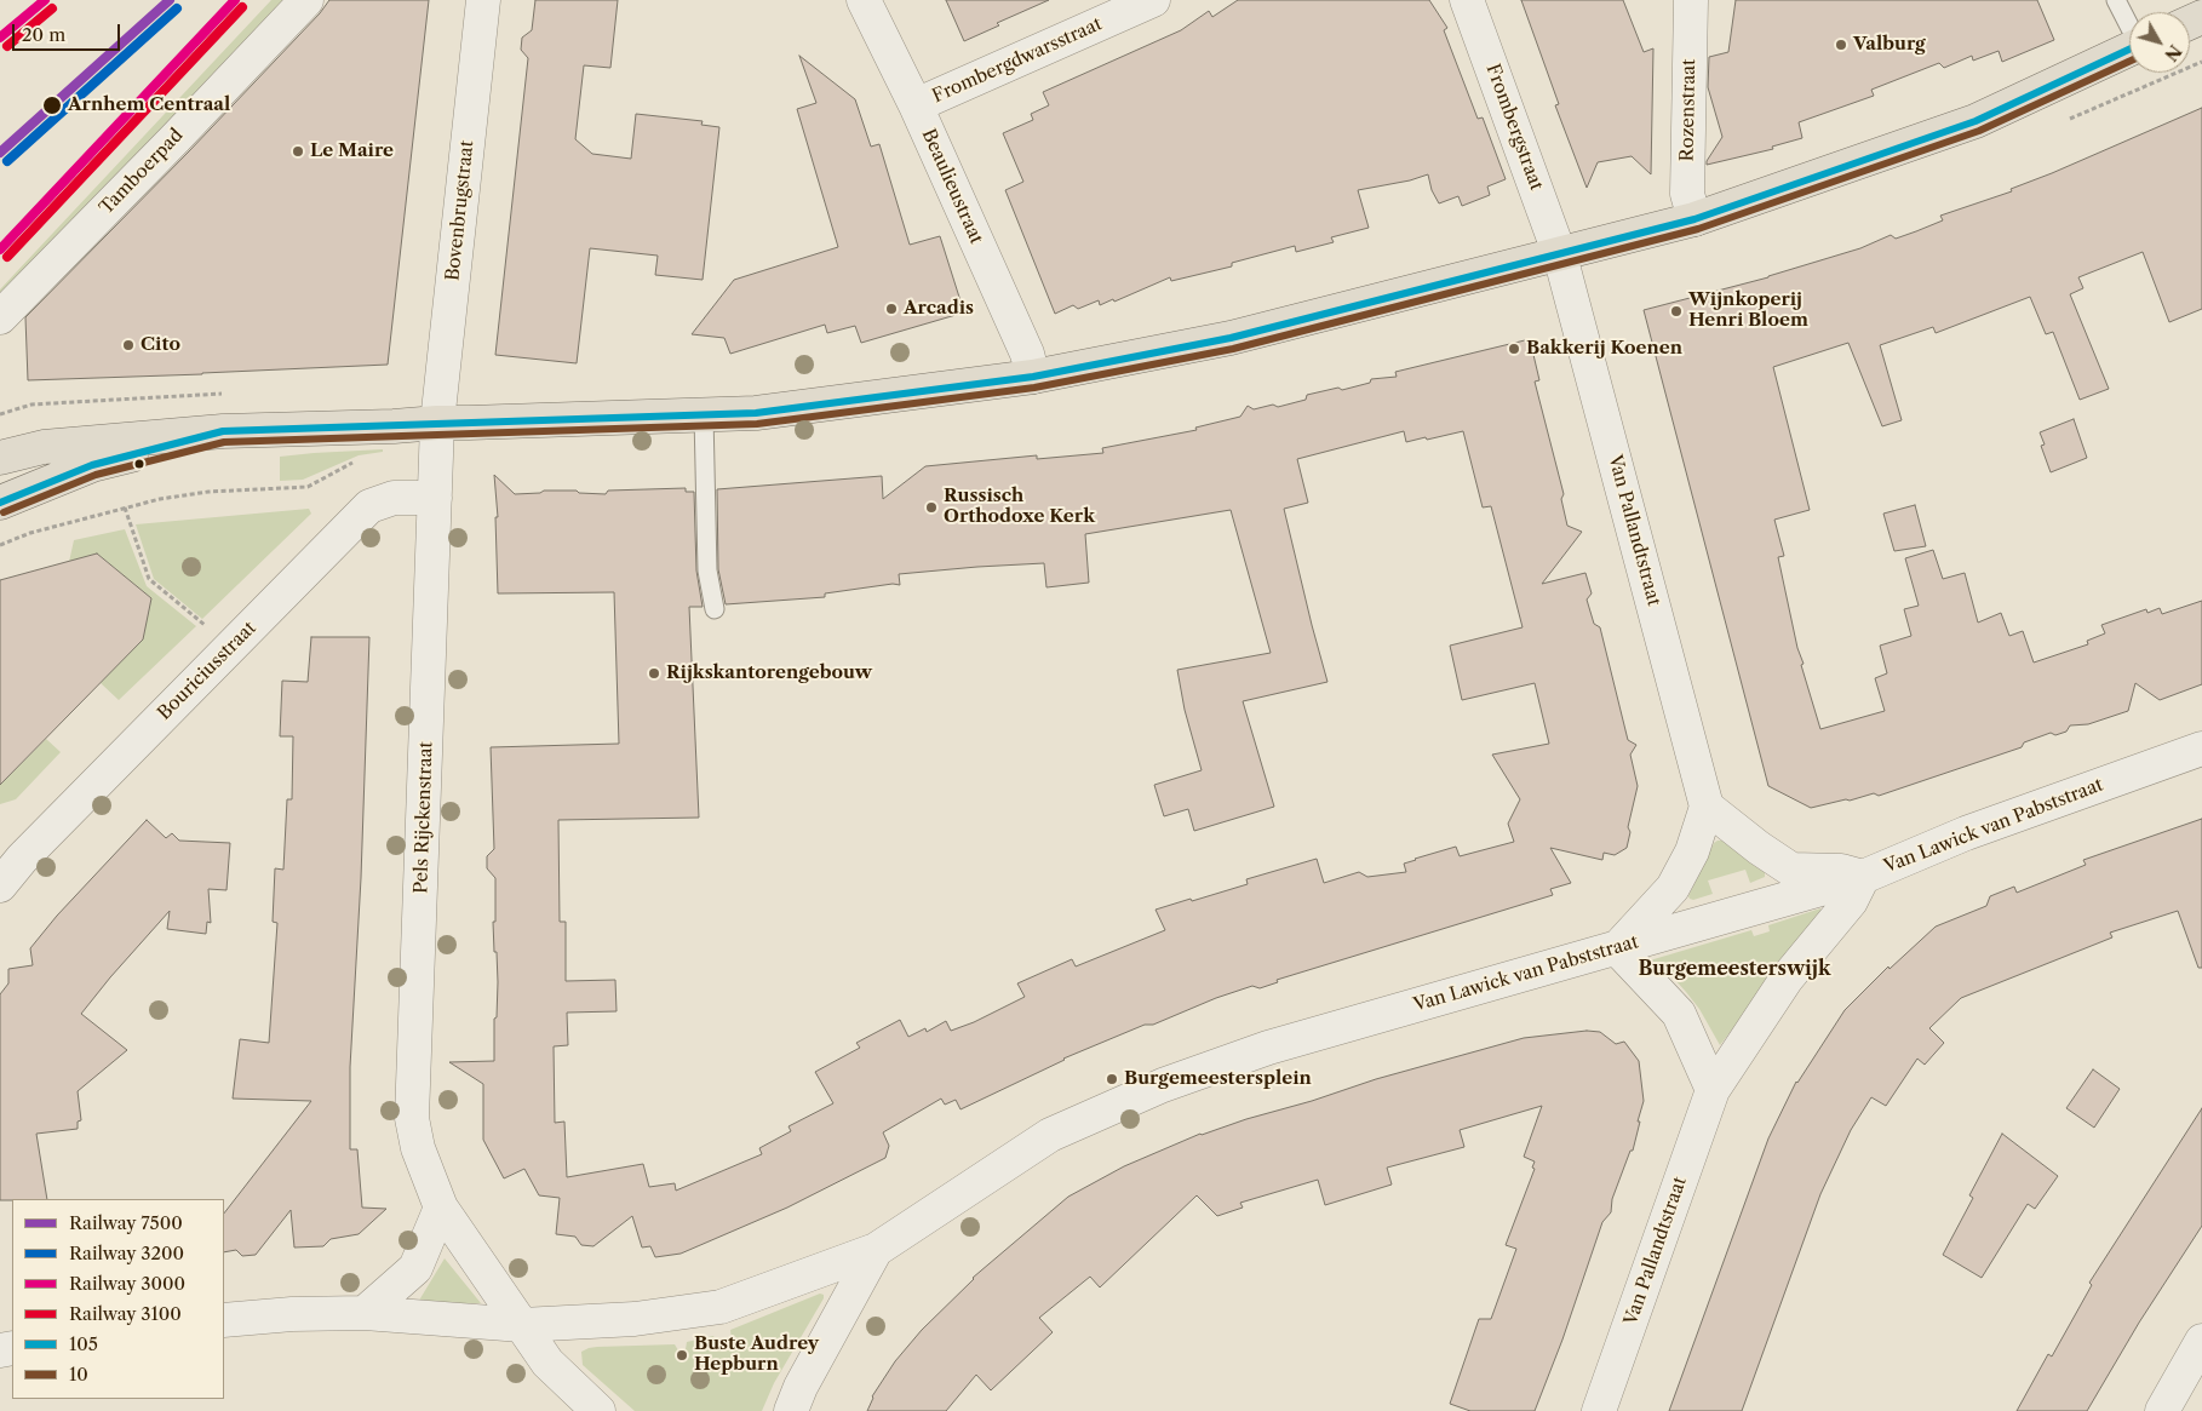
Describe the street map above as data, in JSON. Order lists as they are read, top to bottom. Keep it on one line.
{"streets":{"street":["Frombergdwarsstraat","Rozenstraat","Frombergstraat","Tamboerpad","Beaulieustraat","Bovenbrugstraat","Van Pallandtstraat","Bouriciusstraat","Pels Rijckenstraat","Van Lawick van Pabststraat"]},"crossings":[["Frombergdwarsstraat","Beaulieustraat"],["Frombergstraat","Van Pallandtstraat"],["Bovenbrugstraat","Pels Rijckenstraat"],["Van Pallandtstraat","Van Lawick van Pabststraat"],["Bouriciusstraat","Pels Rijckenstraat"]],"districts":["Burgemeesterswijk"],"places":["Valburg","Arnhem Centraal","Le Maire","Arcadis","Wijnkoperij Henri Bloem","Cito","Bakkerij Koenen","Russisch Orthodoxe Kerk","Rijkskantorengebouw","Burgemeestersplein","Buste Audrey Hepburn"],"lines":["rail line 7500","rail line 3000","rail line 3100","rail line 3200","transit line 105","transit line 10"],"legend":["Railway 7500","Railway 3200","Railway 3000","Railway 3100","105","10"],"scale_bar":"20 m","north":"bottom right"}
